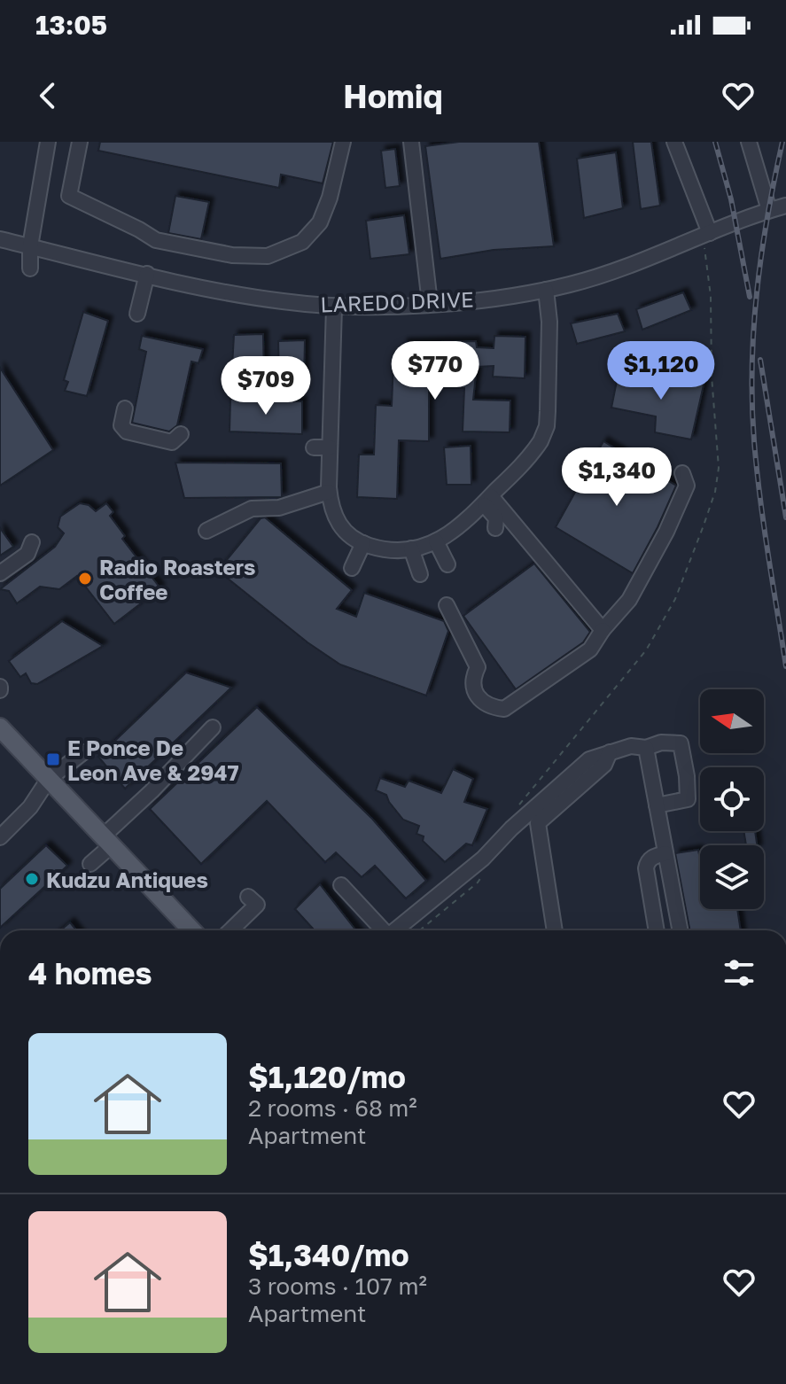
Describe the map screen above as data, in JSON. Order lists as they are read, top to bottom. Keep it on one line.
{"streets":{"street":["LAREDO DRIVE"]},"places":{"other":["Radio Roasters Coffee","Kudzu Antiques"],"transit":["E Ponce De Leon Ave & 2947"]},"north":"left","page":{"status":"13:05","header":"Homiq","price":["$770","$1,120","$709","$1,340"],"heading":"4 homes","list":[{"name":"$1,120/mo","note":"2 rooms · 68 m² · Apartment"},{"name":"$1,340/mo","note":"3 rooms · 107 m² · Apartment"}]}}
